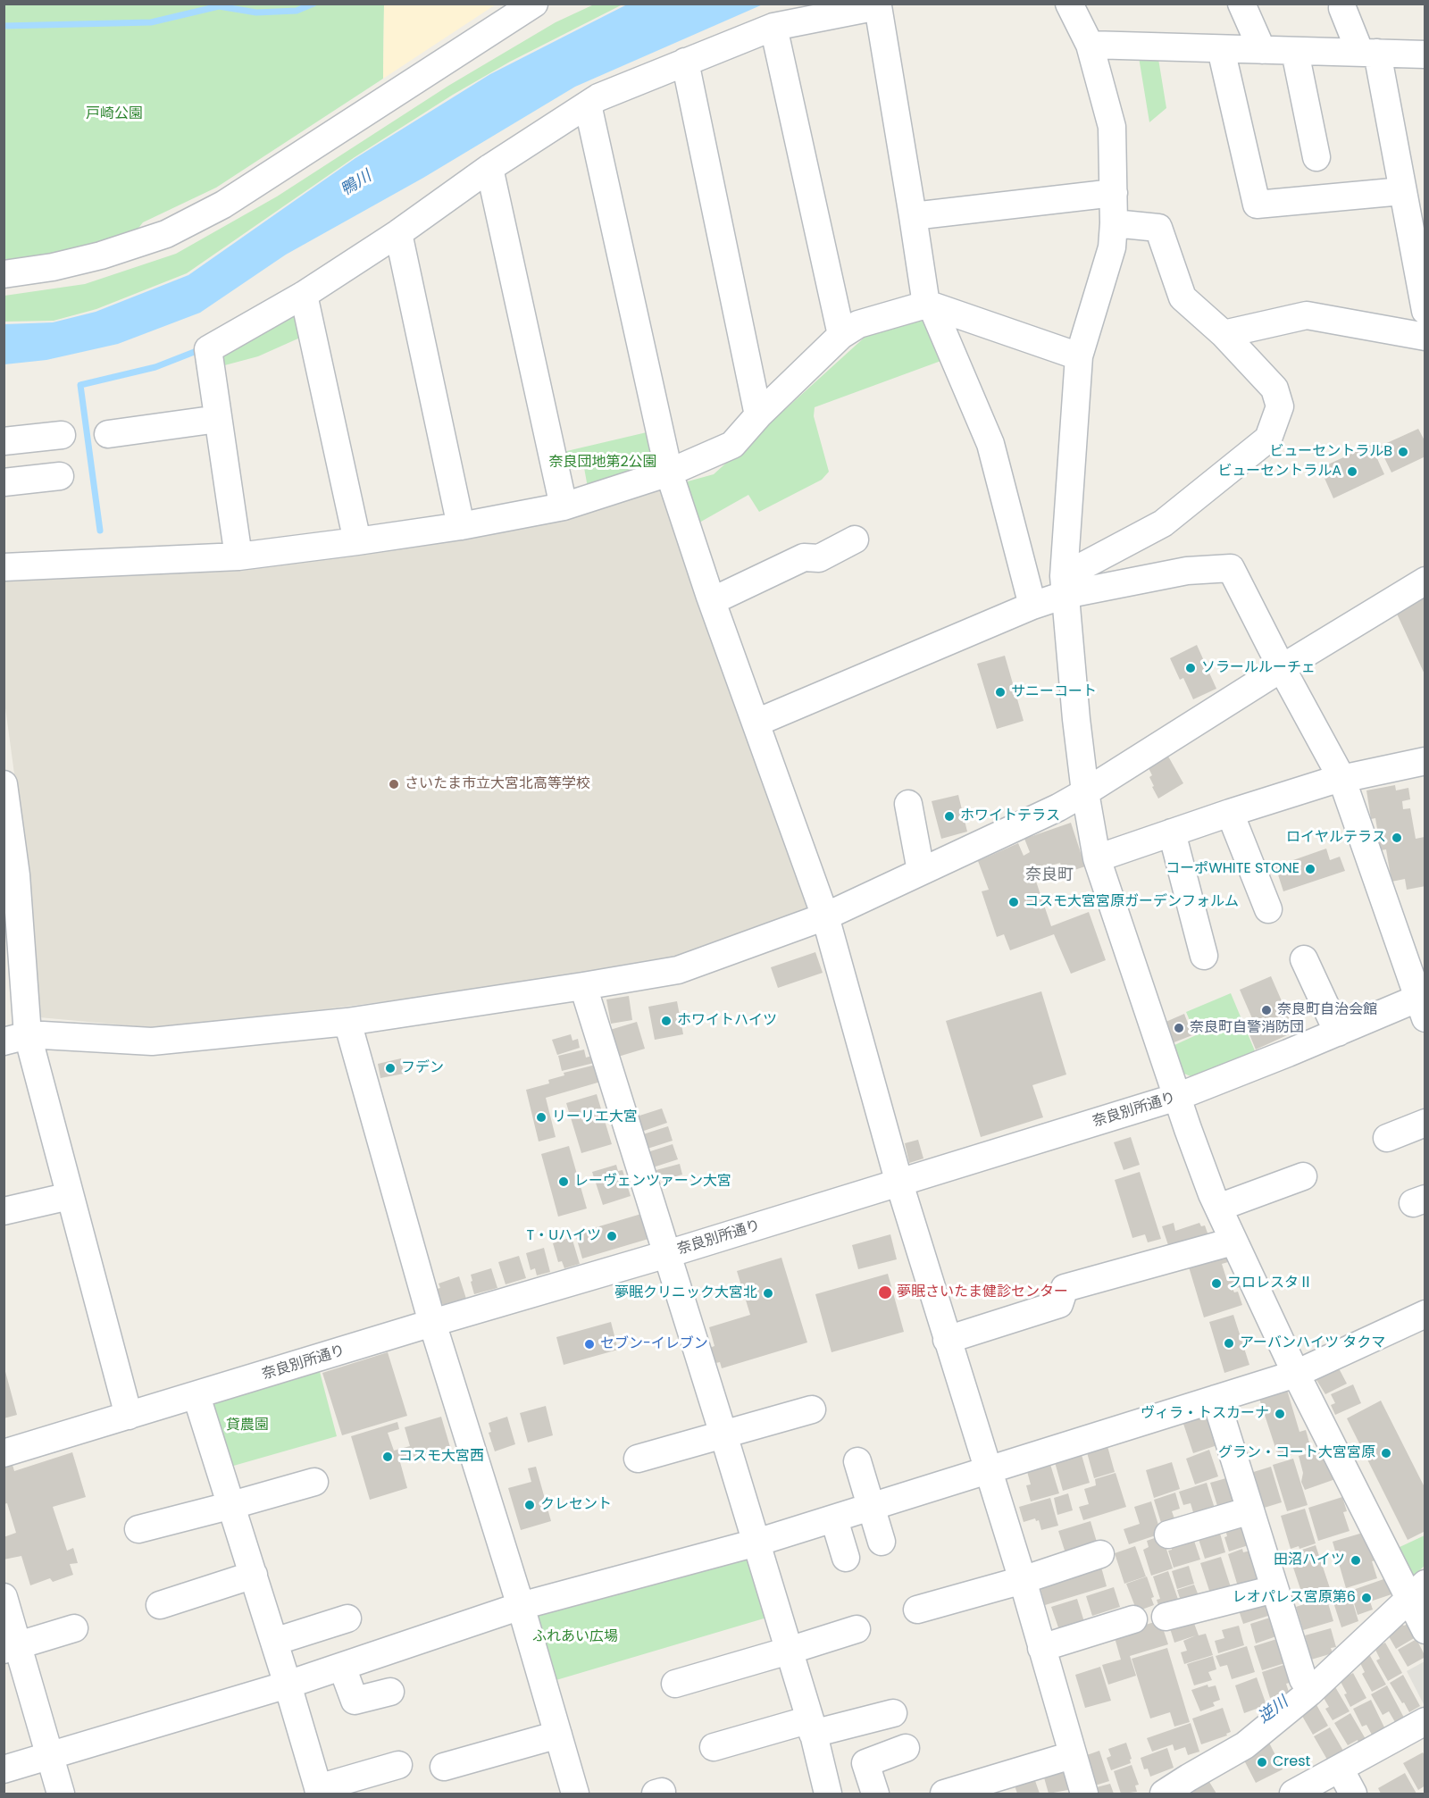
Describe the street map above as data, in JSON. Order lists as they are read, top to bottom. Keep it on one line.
{"streets":{"street":["奈良別所通り"]},"districts":["奈良町"],"water":["鴨川","逆川"],"parks":["戸崎公園","奈良団地第2公園","貸農園","ふれあい広場"],"places":["ビューセントラルB","ビューセントラルA","ソラールルーチェ","サニーコート","さいたま市立大宮北高等学校","ホワイトテラス","ロイヤルテラス","コーポWHITE STONE","コスモ大宮宮原ガーデンフォルム","奈良町自治会館","ホワイトハイツ","奈良町自警消防団","フデン","リーリエ大宮","レーヴェンツァーン大宮","T・Uハイツ","フロレスタⅡ","夢眠さいたま健診センター","夢眠クリニック大宮北","アーバンハイツ タクマ","セブン-イレブン","ヴィラ・トスカーナ","グラン・コート大宮宮原","コスモ大宮西","クレセント","田沼ハイツ","レオパレス宮原第6","Crest"]}
